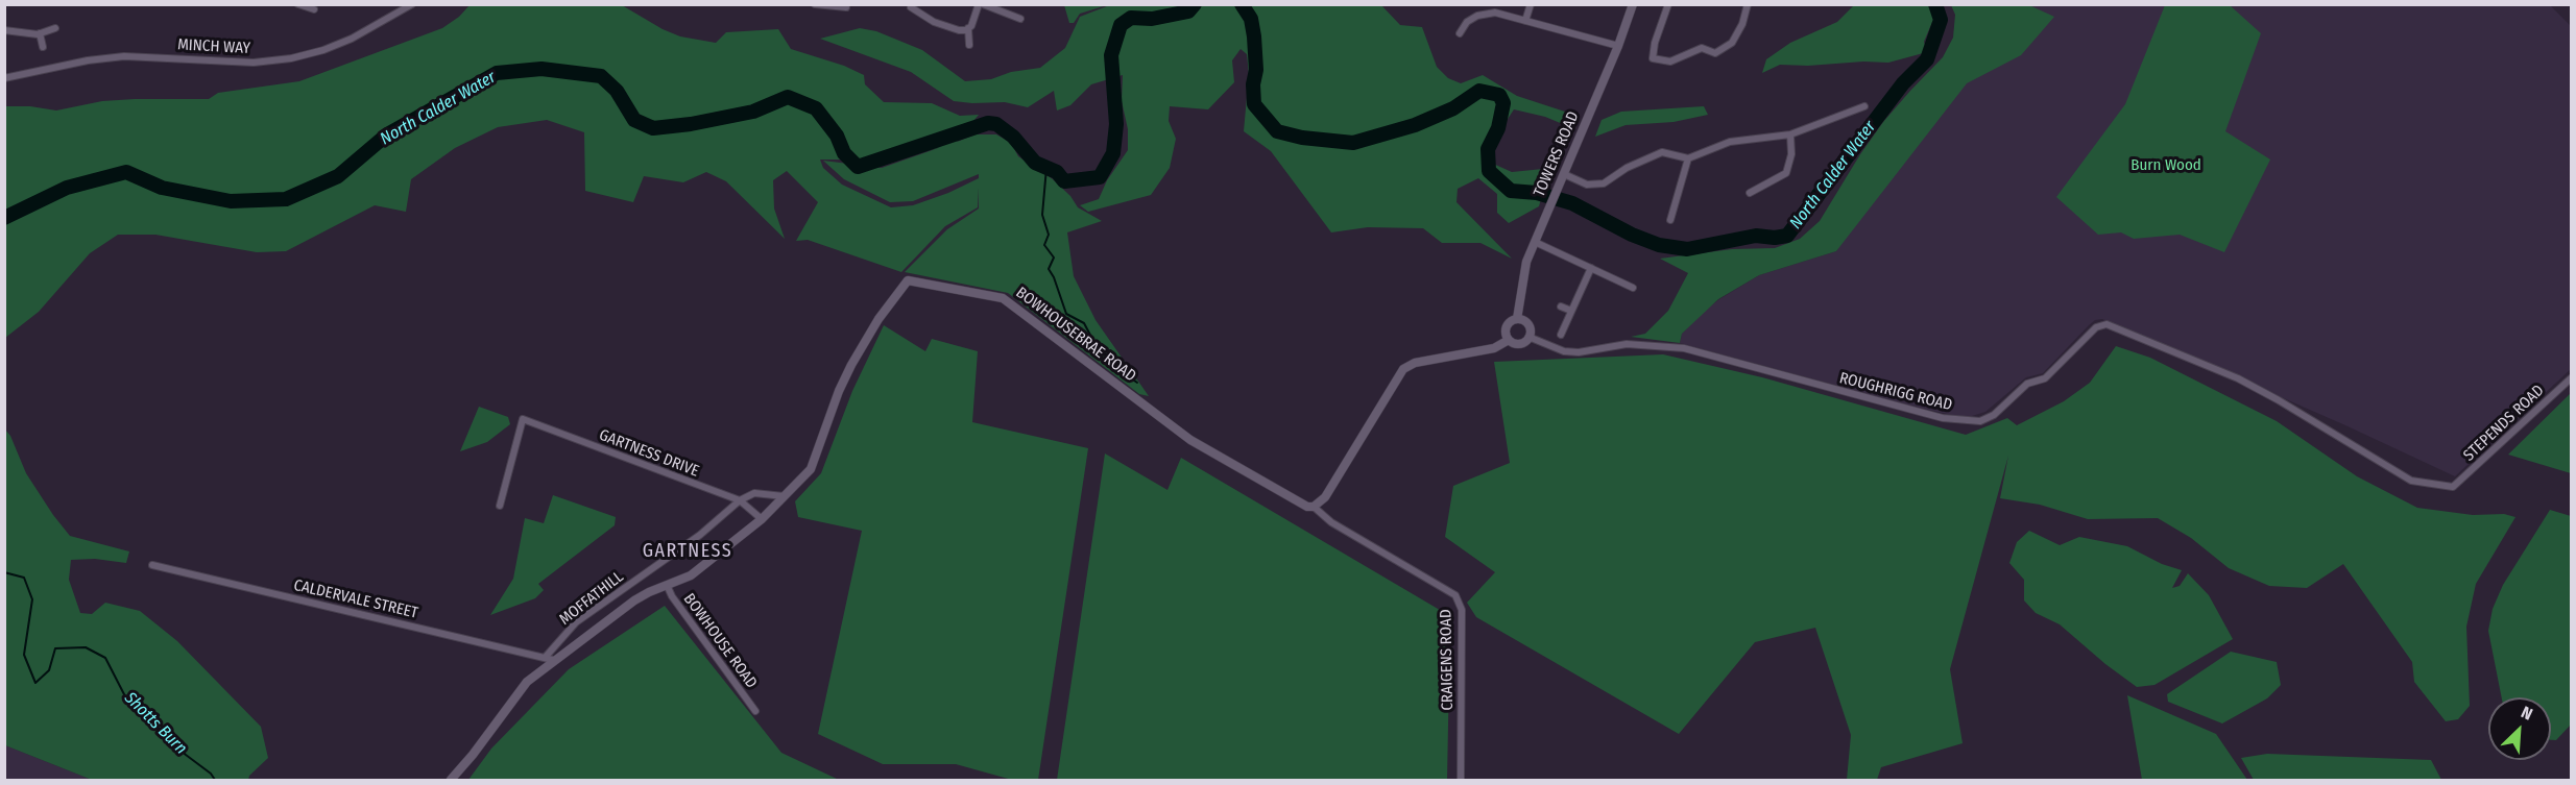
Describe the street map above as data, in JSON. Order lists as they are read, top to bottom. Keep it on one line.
{"streets":{"street":["MINCH WAY","TOWERS ROAD","BOWHOUSEBRAE ROAD","ROUGHRIGG ROAD","STEPENDS ROAD","GARTNESS DRIVE","MOFFATHILL","CALDERVALE STREET","BOWHOUSE ROAD","CRAIGENS ROAD"]},"crossings":[["TOWERS ROAD","ROUGHRIGG ROAD"],["BOWHOUSEBRAE ROAD","GARTNESS DRIVE"],["BOWHOUSEBRAE ROAD","MOFFATHILL"],["BOWHOUSEBRAE ROAD","CALDERVALE STREET"],["BOWHOUSEBRAE ROAD","BOWHOUSE ROAD"],["BOWHOUSEBRAE ROAD","CRAIGENS ROAD"],["ROUGHRIGG ROAD","STEPENDS ROAD"],["GARTNESS DRIVE","MOFFATHILL"],["MOFFATHILL","CALDERVALE STREET"]],"districts":["GARTNESS"],"water":["North Calder Water","Shotts Burn"],"parks":["Burn Wood"],"north":"top right"}
